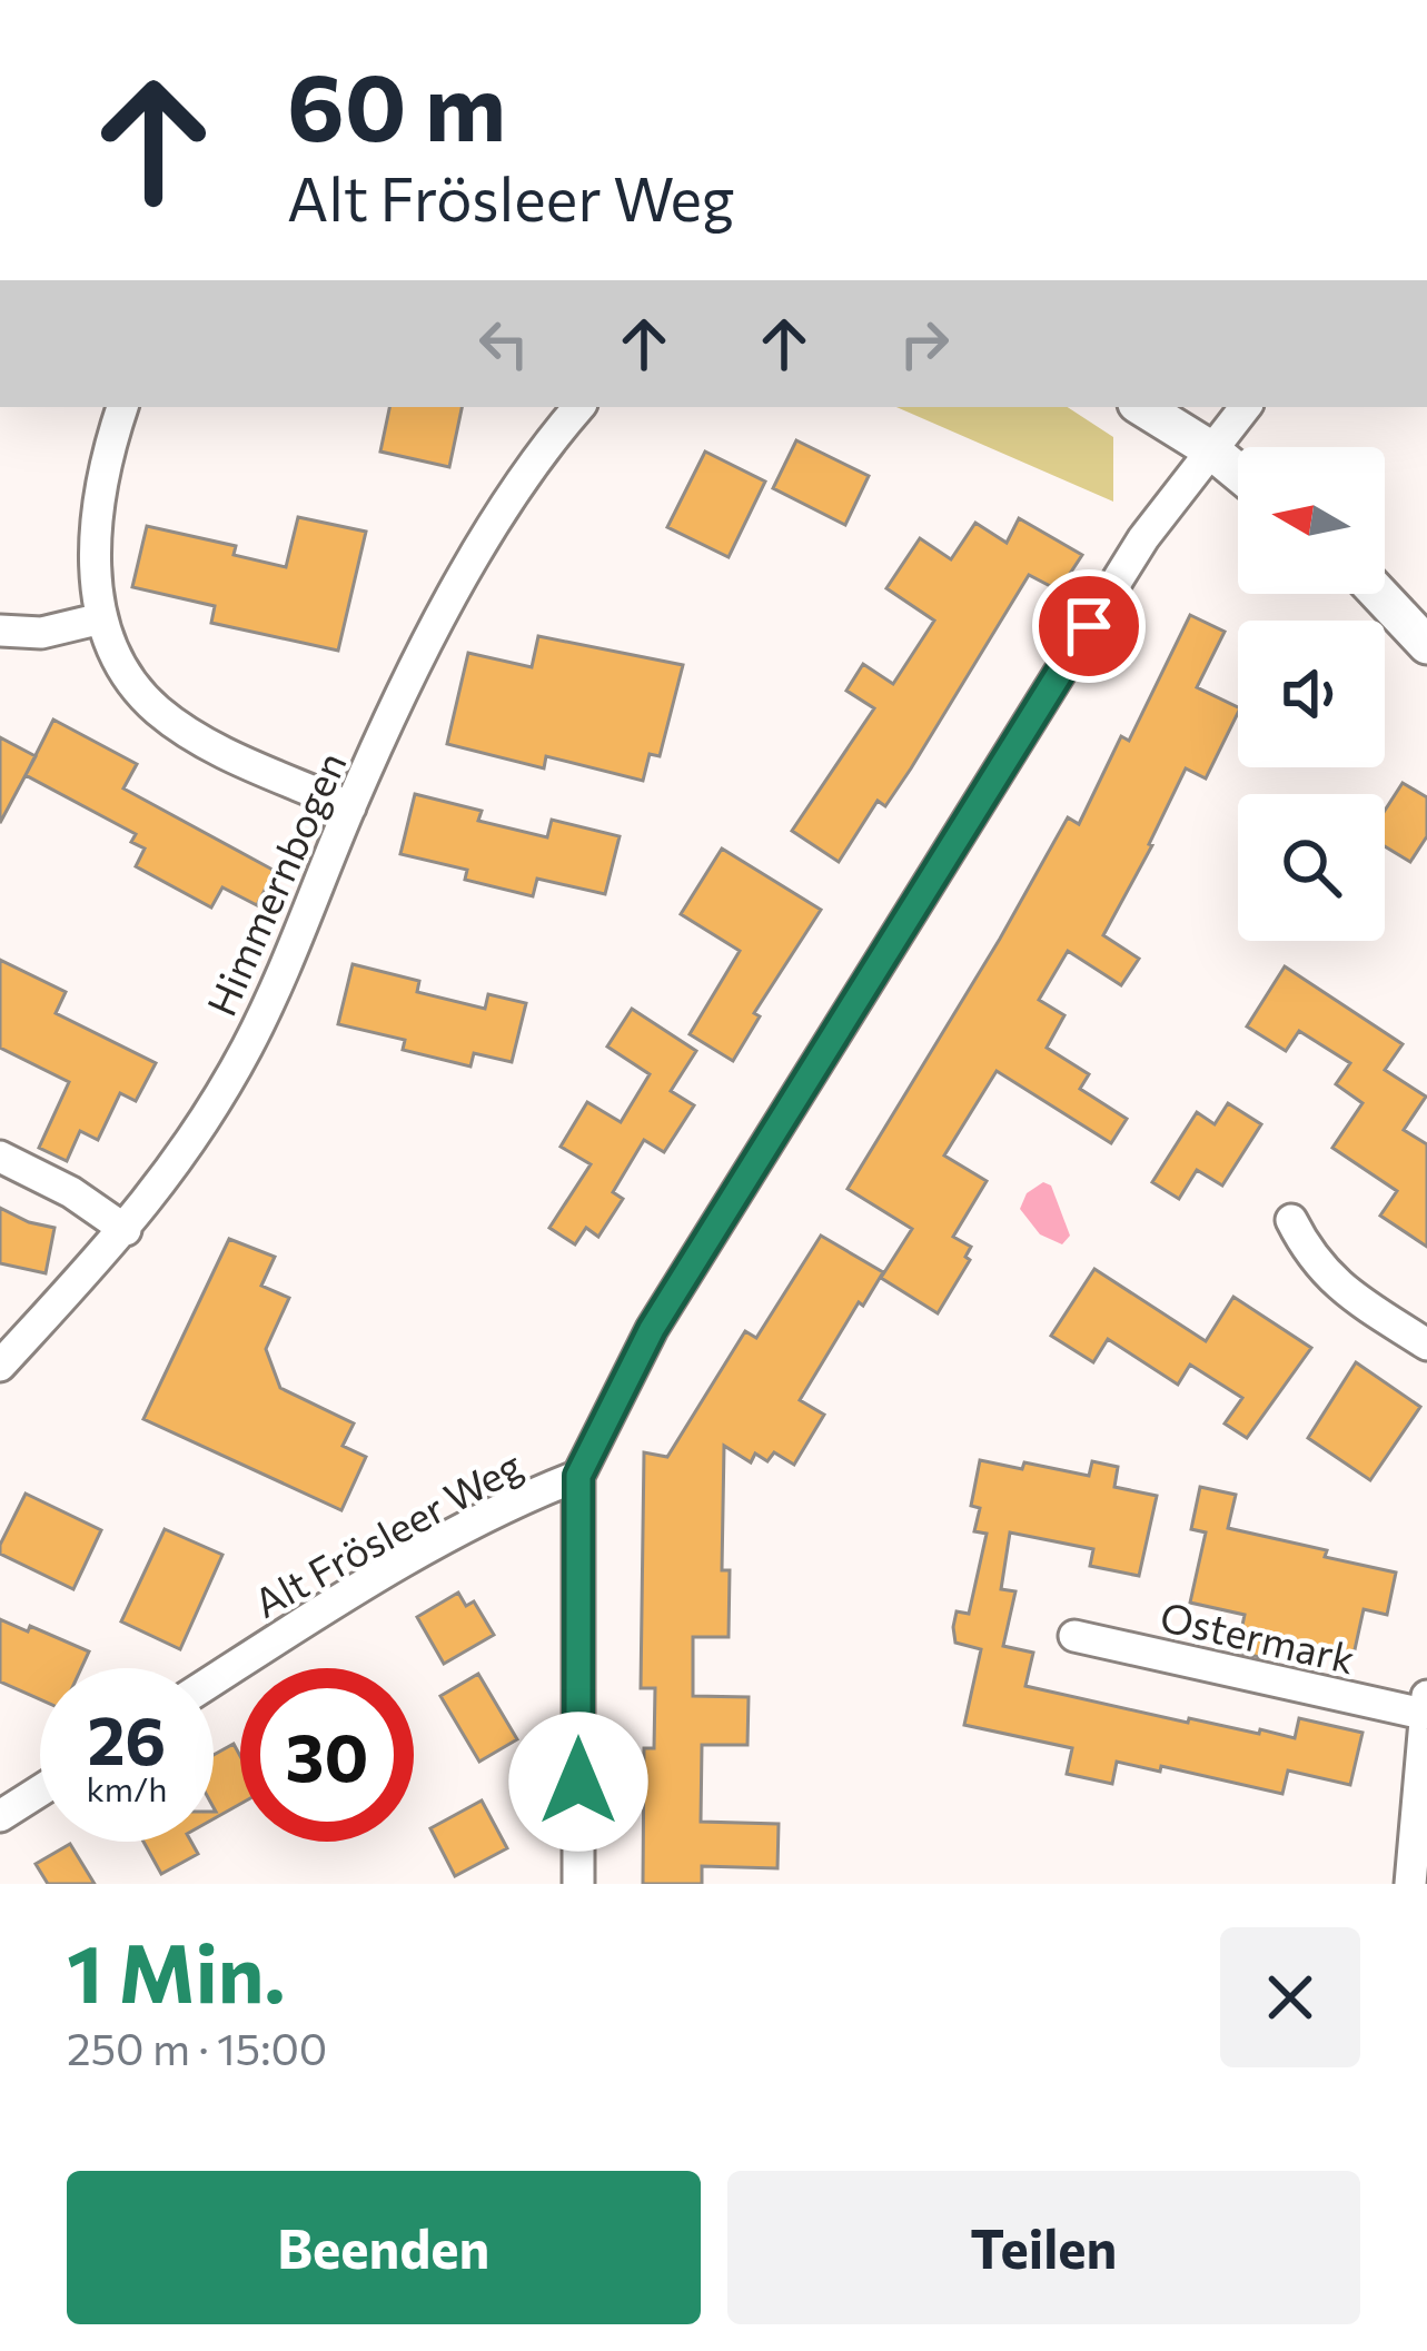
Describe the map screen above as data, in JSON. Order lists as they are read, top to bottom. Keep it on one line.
{"streets":{"street":["Himmernbogen","Alt Frösleer Weg","Ostermark"]},"north":"left","page":{"turn":["60 m","Alt Frösleer Weg"],"speed":"26 km/h","limit":"30","heading":["1 Min.","250 m · 15:00"],"buttons":["Beenden","Teilen"]}}
